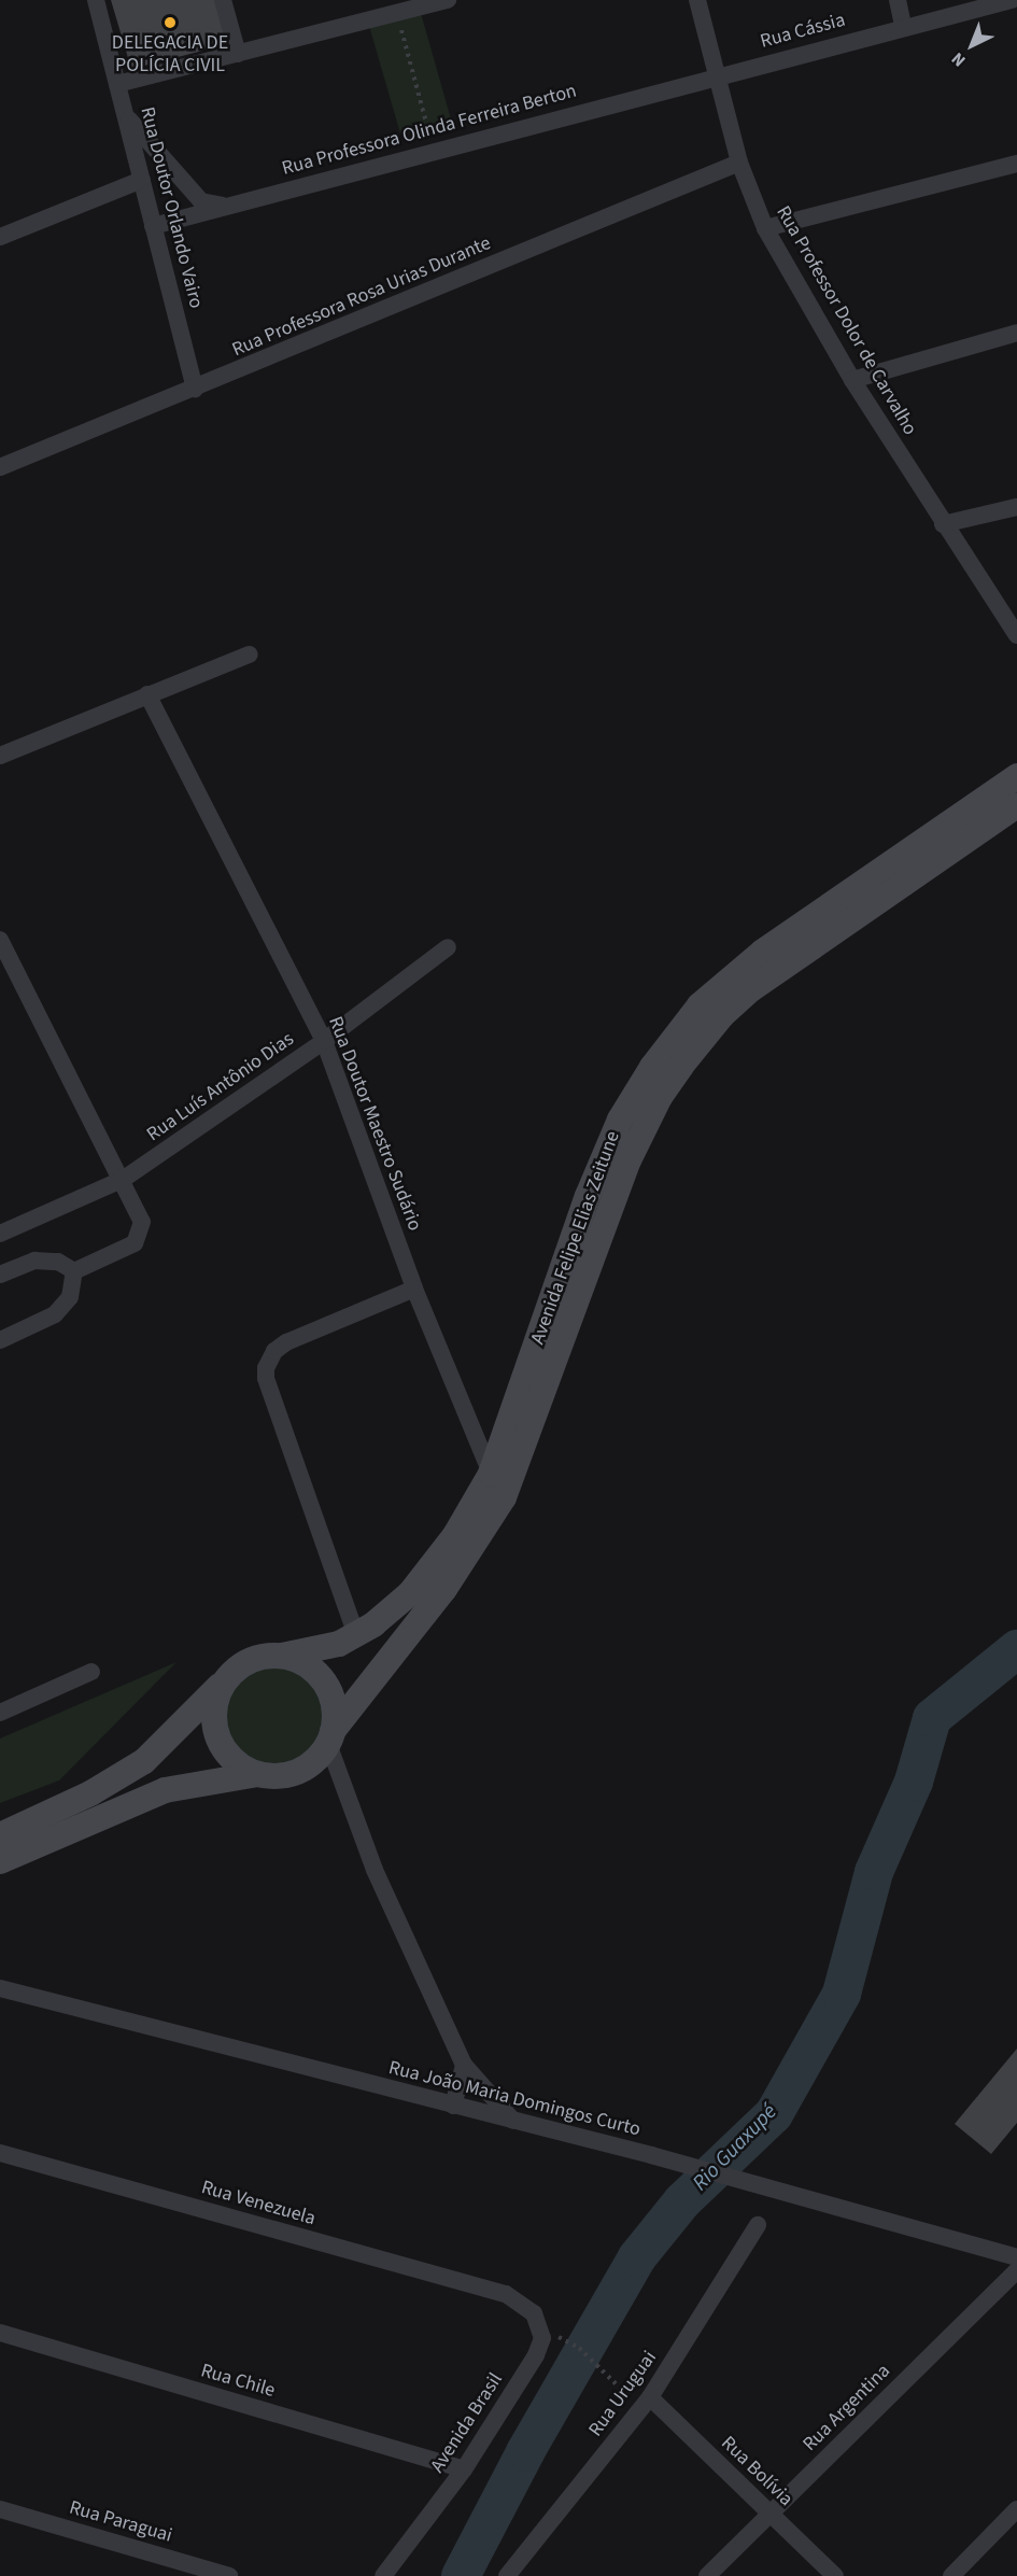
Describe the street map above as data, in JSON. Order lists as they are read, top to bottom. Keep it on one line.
{"streets":{"main road":["Avenida Felipe Elias Zeitune"],"street":["Rua Cássia","Rua Professora Olinda Ferreira Berton","Rua Doutor Orlando Vairo","Rua Professora Rosa Urias Durante","Rua Professor Dolor de Carvalho","Rua Luís Antônio Dias","Rua Doutor Maestro Sudário","Rua João Maria Domingos Curto","Rua Venezuela","Rua Chile","Rua Uruguai","Rua Argentina","Avenida Brasil","Rua Bolívia","Rua Paraguai"]},"crossings":[["Rua Cássia","Rua Professora Olinda Ferreira Berton"],["Rua Cássia","Rua Professor Dolor de Carvalho"],["Rua Professora Olinda Ferreira Berton","Rua Doutor Orlando Vairo"],["Rua Professora Olinda Ferreira Berton","Rua Professor Dolor de Carvalho"],["Rua Doutor Orlando Vairo","Rua Professora Rosa Urias Durante"],["Rua Professora Rosa Urias Durante","Rua Professor Dolor de Carvalho"],["Rua Luís Antônio Dias","Rua Doutor Maestro Sudário"],["Rua Doutor Maestro Sudário","Avenida Felipe Elias Zeitune"],["Rua Venezuela","Avenida Brasil"],["Rua Chile","Avenida Brasil"],["Rua Uruguai","Rua Bolívia"],["Rua Argentina","Rua Bolívia"]],"water":["Rio Guaxupé"],"places":["DELEGACIA DE POLÍCIA CIVIL"],"north":"bottom left"}
